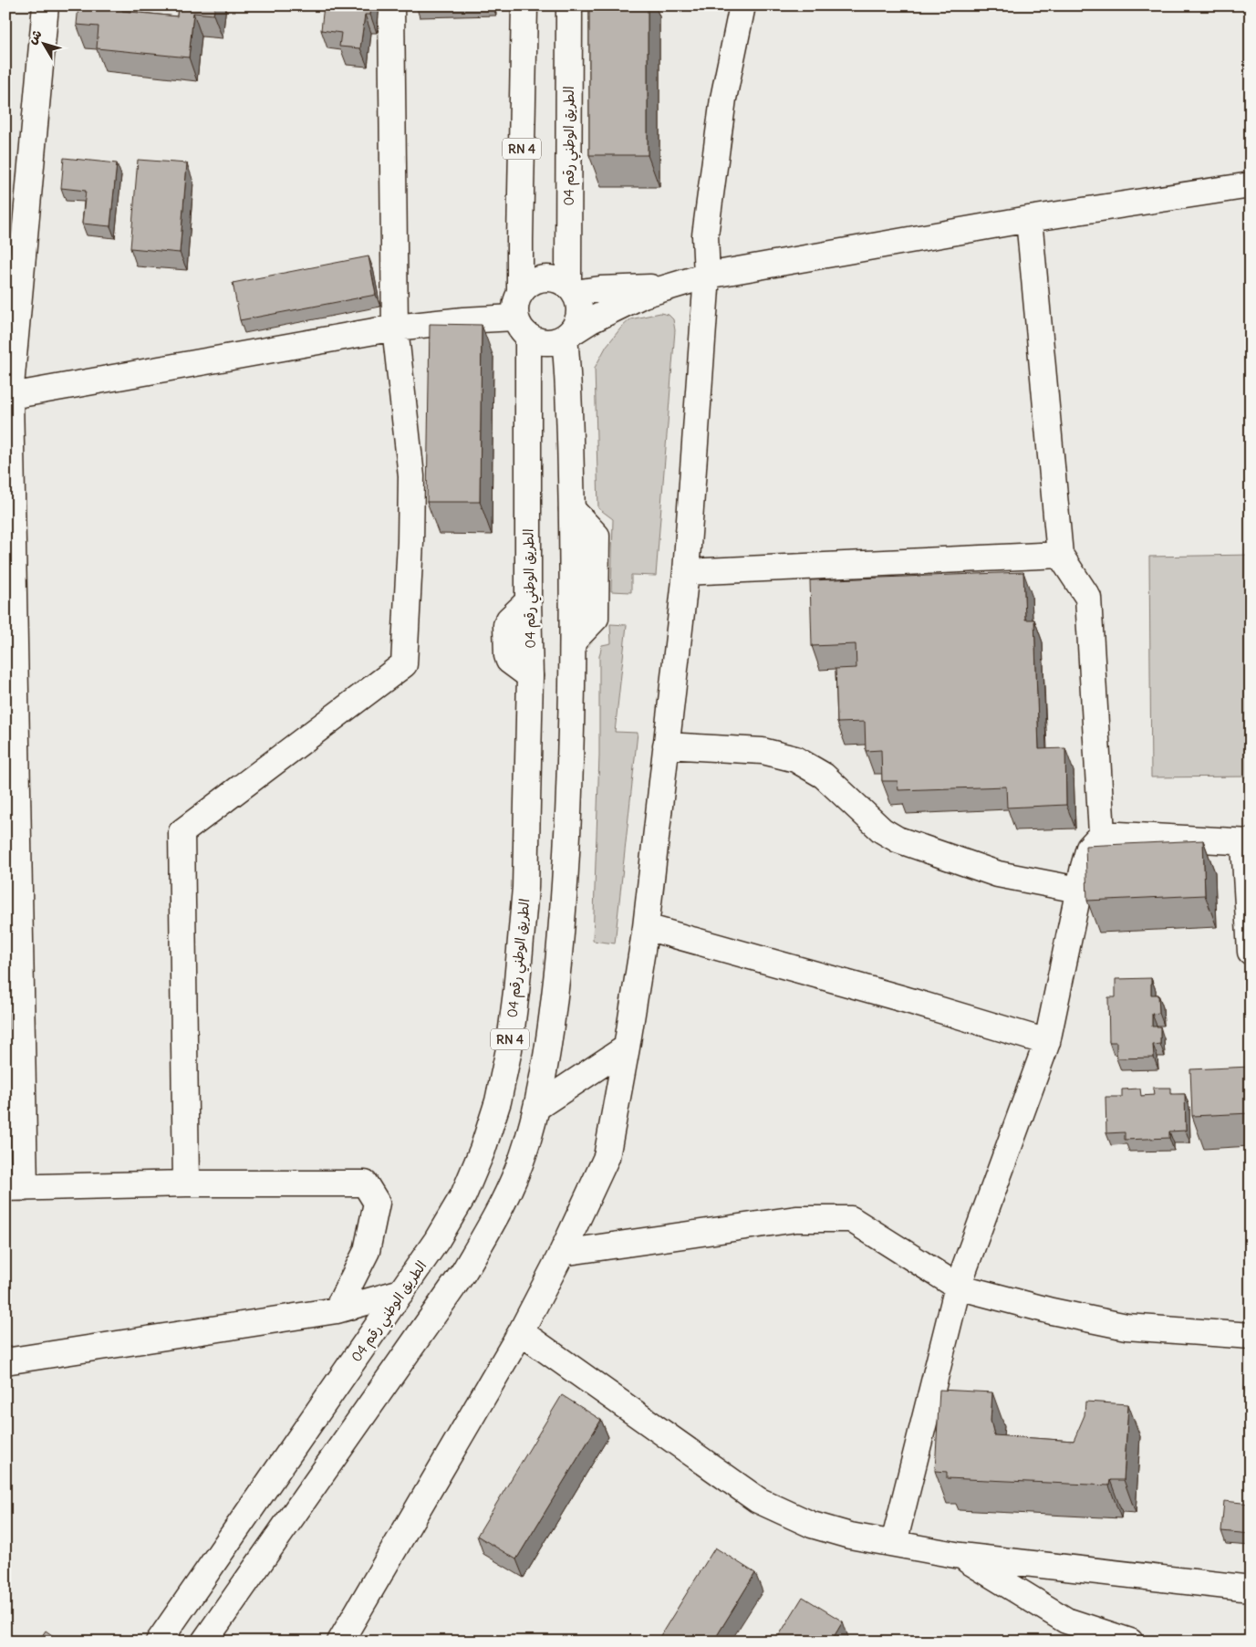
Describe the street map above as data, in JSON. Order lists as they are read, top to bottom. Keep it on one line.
{"streets":{"main road":["الطريق الوطني رقم 04","RN 4"]},"crossings":[["الطريق الوطني رقم 04","RN 4"]],"north":"top left"}
